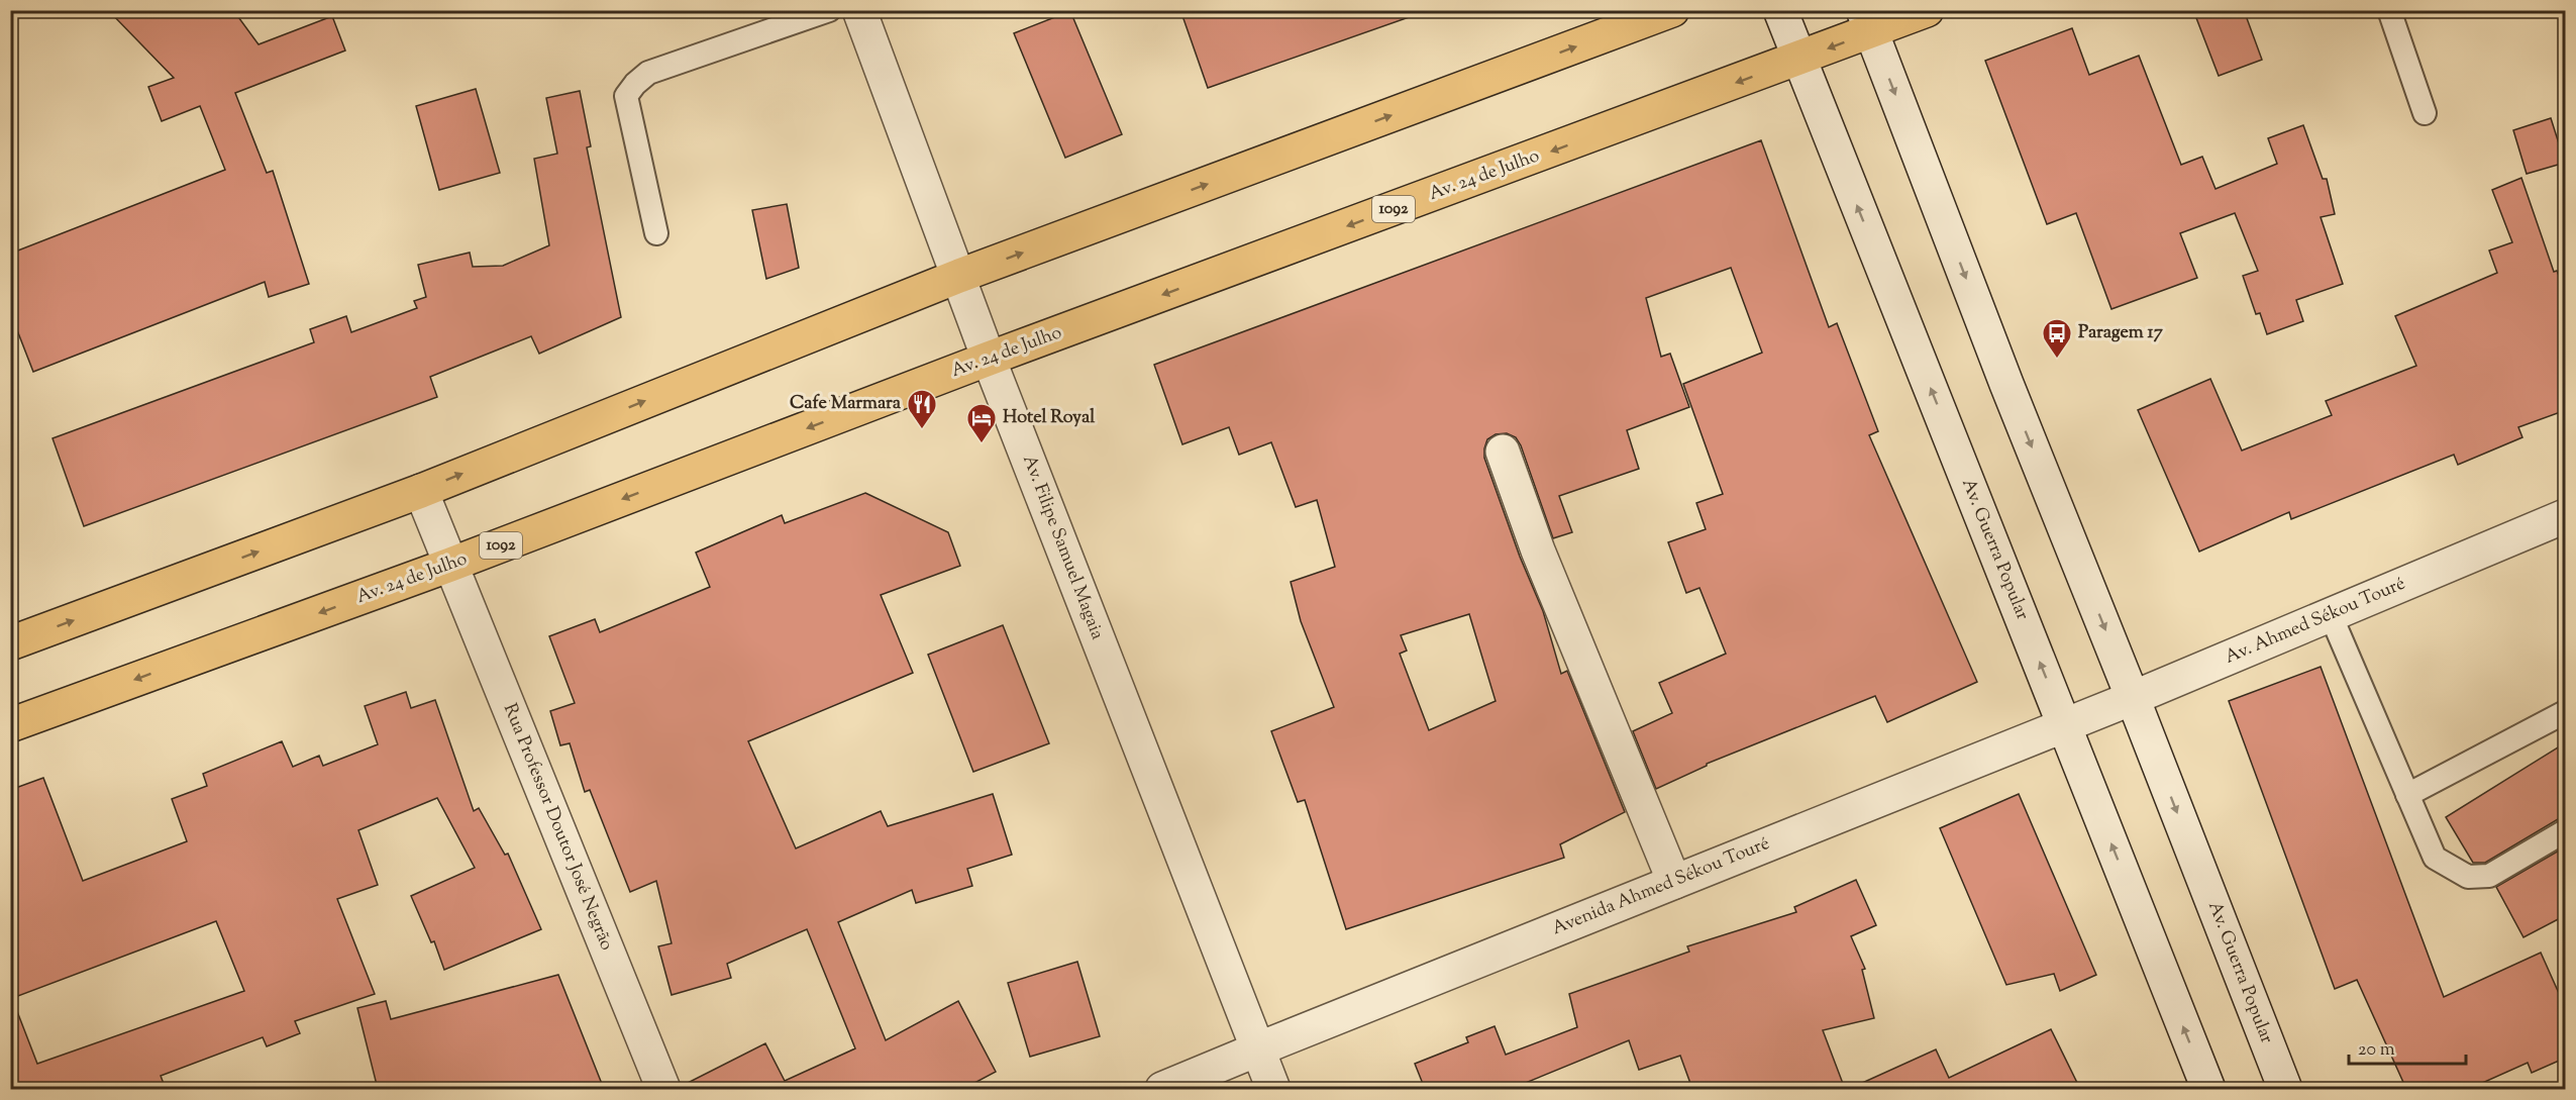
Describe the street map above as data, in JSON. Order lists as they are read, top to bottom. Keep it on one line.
{"streets":{"main road":["Av. 24 de Julho","1092"],"street":["Av. Filipe Samuel Magaia","Av. Guerra Popular","Av. Ahmed Sékou Touré","Rua Professor Doutor José Negrão","Avenida Ahmed Sékou Touré"]},"crossings":[["Av. 24 de Julho","Av. Filipe Samuel Magaia"],["Av. 24 de Julho","Av. Guerra Popular"],["Av. 24 de Julho","Rua Professor Doutor José Negrão"],["Av. Filipe Samuel Magaia","Avenida Ahmed Sékou Touré"],["Av. Guerra Popular","Av. Ahmed Sékou Touré"],["Av. Guerra Popular","Avenida Ahmed Sékou Touré"],["Av. Ahmed Sékou Touré","Avenida Ahmed Sékou Touré"]],"places":{"bus stop":["Paragem 17"],"restaurant":["Cafe Marmara"],"hotel":["Hotel Royal"]},"scale_bar":"20 m"}
